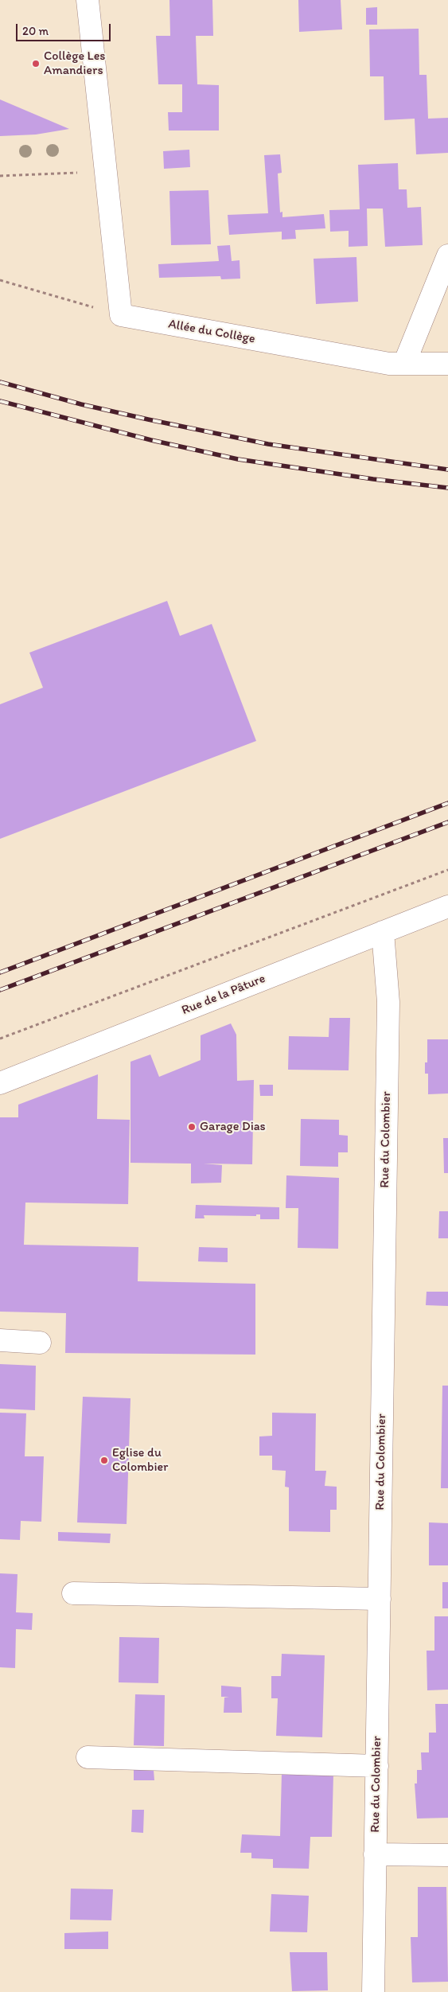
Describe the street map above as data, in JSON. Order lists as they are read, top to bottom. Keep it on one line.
{"streets":{"street":["Allée du Collège","Rue de la Pâture","Rue du Colombier"]},"crossings":[["Rue de la Pâture","Rue du Colombier"]],"places":["Collège Les Amandiers","Garage Dias","Eglise du Colombier"],"scale_bar":"20 m"}
